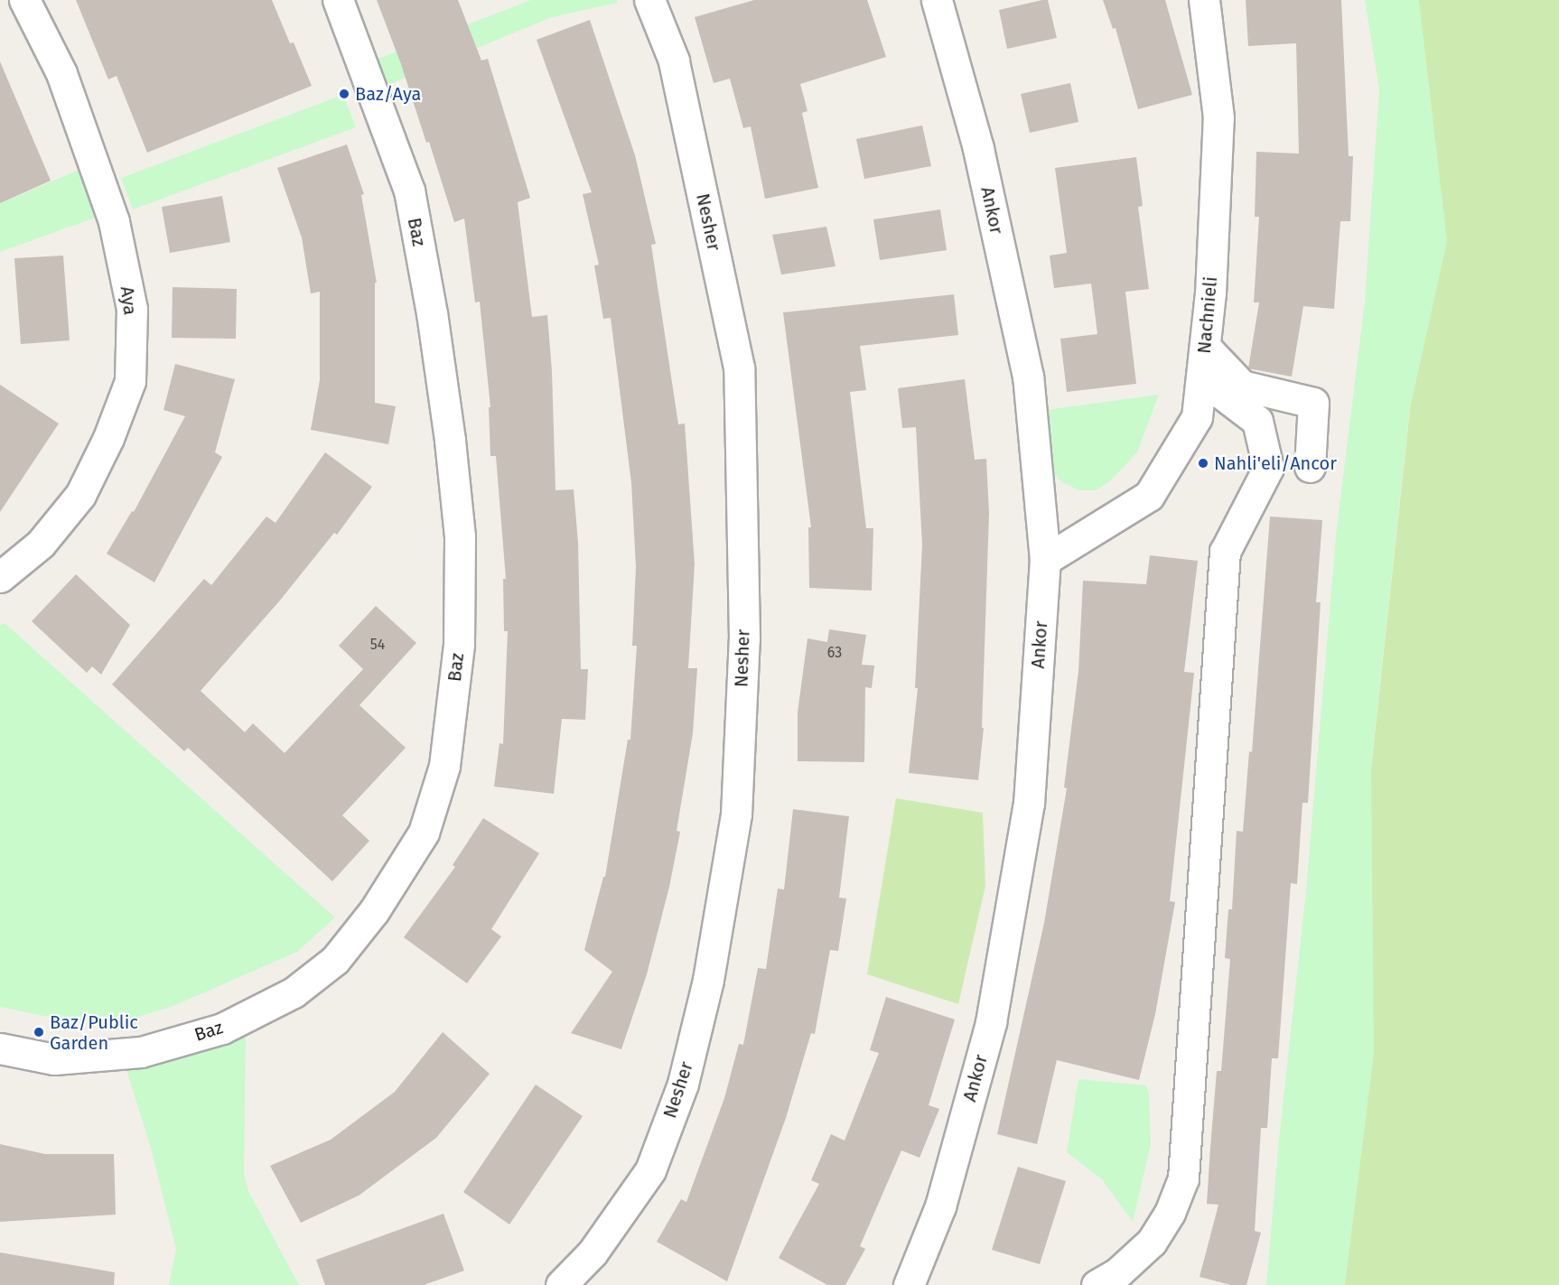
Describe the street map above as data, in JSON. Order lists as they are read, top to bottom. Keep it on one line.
{"streets":{"street":["Ankor","Nesher","Baz","Aya","Nachnieli"]},"crossings":[["Ankor","Nachnieli"]],"places":["Baz/Aya","Nahli'eli/Ancor","Baz/Public Garden"],"house_numbers":["54","63"]}
